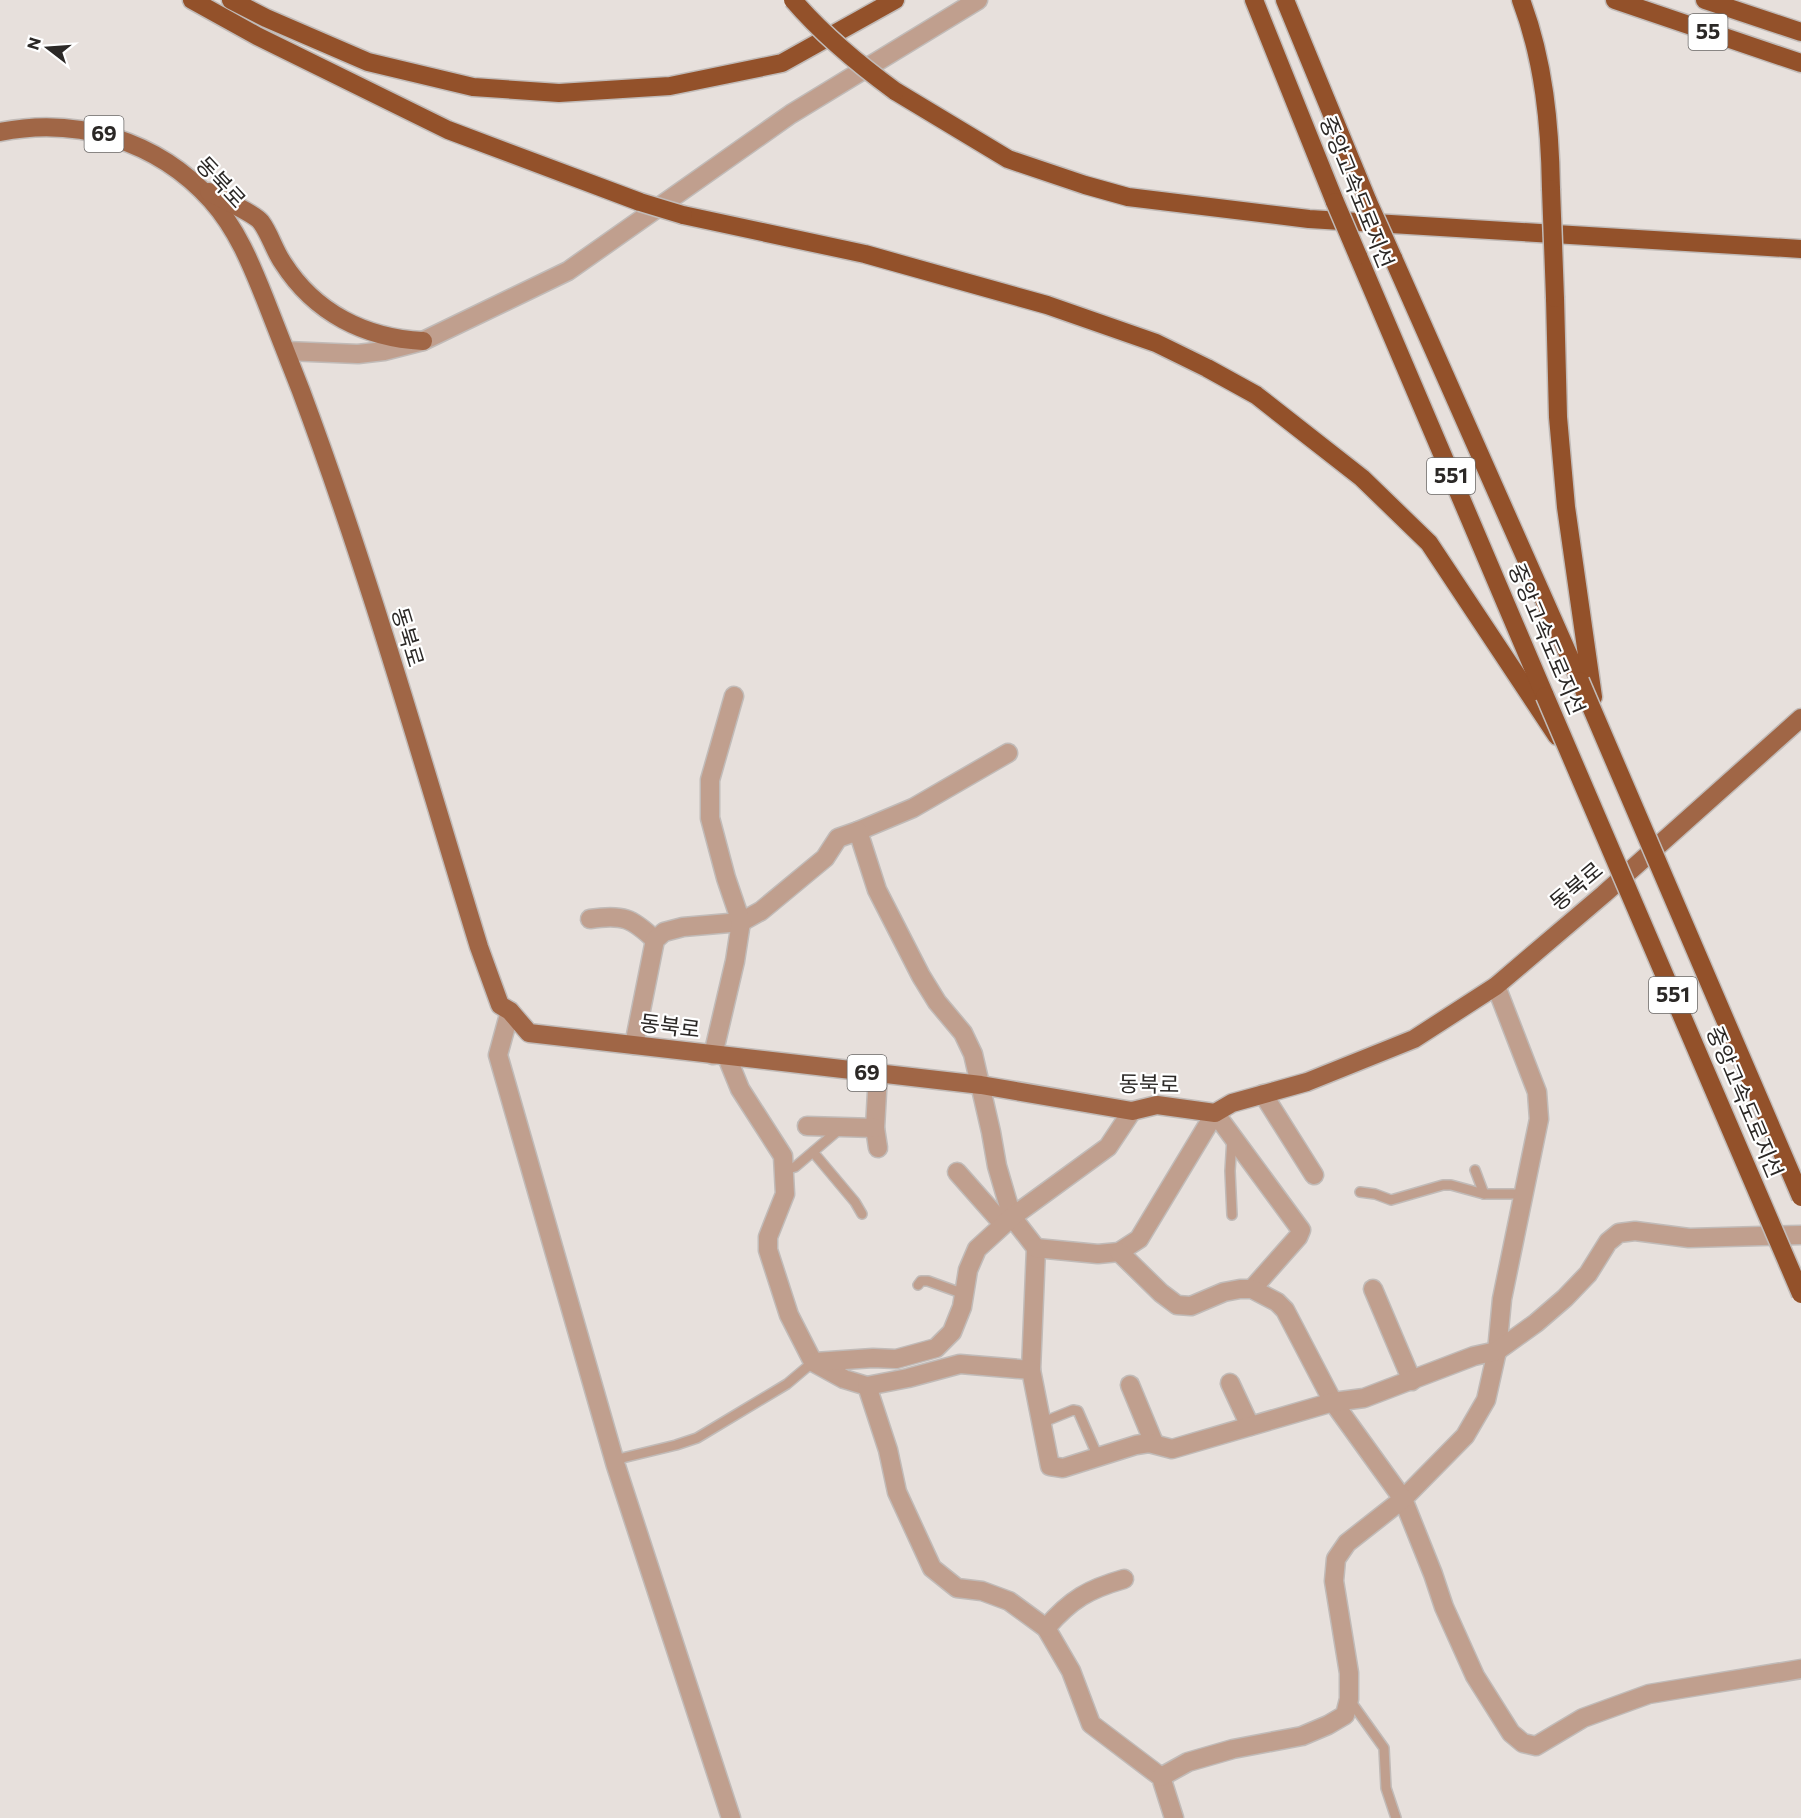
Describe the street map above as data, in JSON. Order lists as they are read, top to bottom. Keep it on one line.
{"streets":{"highway":["55","중앙고속도로지선","551"],"main road":["69","동북로"]},"north":"left"}
